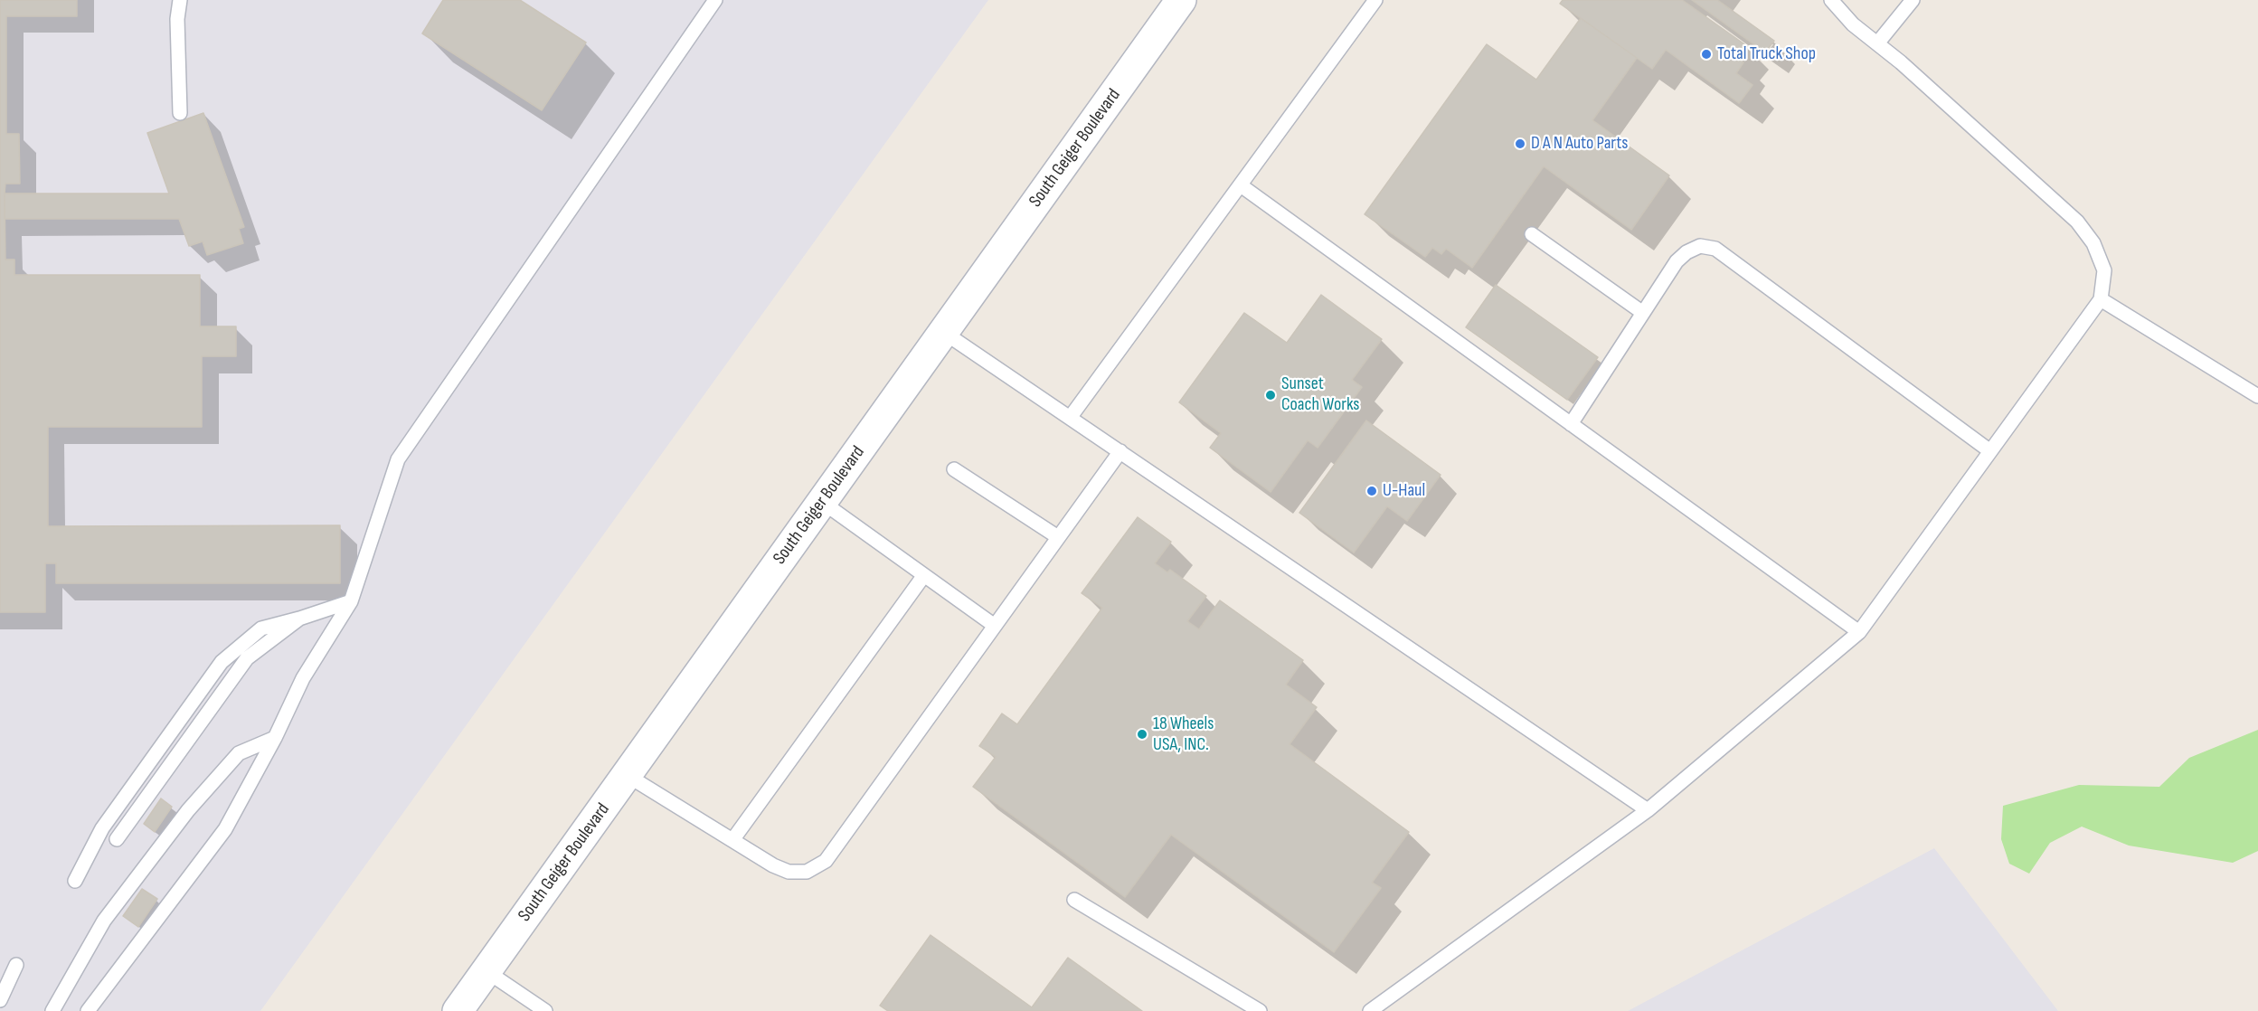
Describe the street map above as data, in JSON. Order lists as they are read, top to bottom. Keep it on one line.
{"streets":{"street":["South Geiger Boulevard"]},"places":["Total Truck Shop","D A N Auto Parts","Sunset Coach Works","U-Haul","18 Wheels USA, INC."]}
